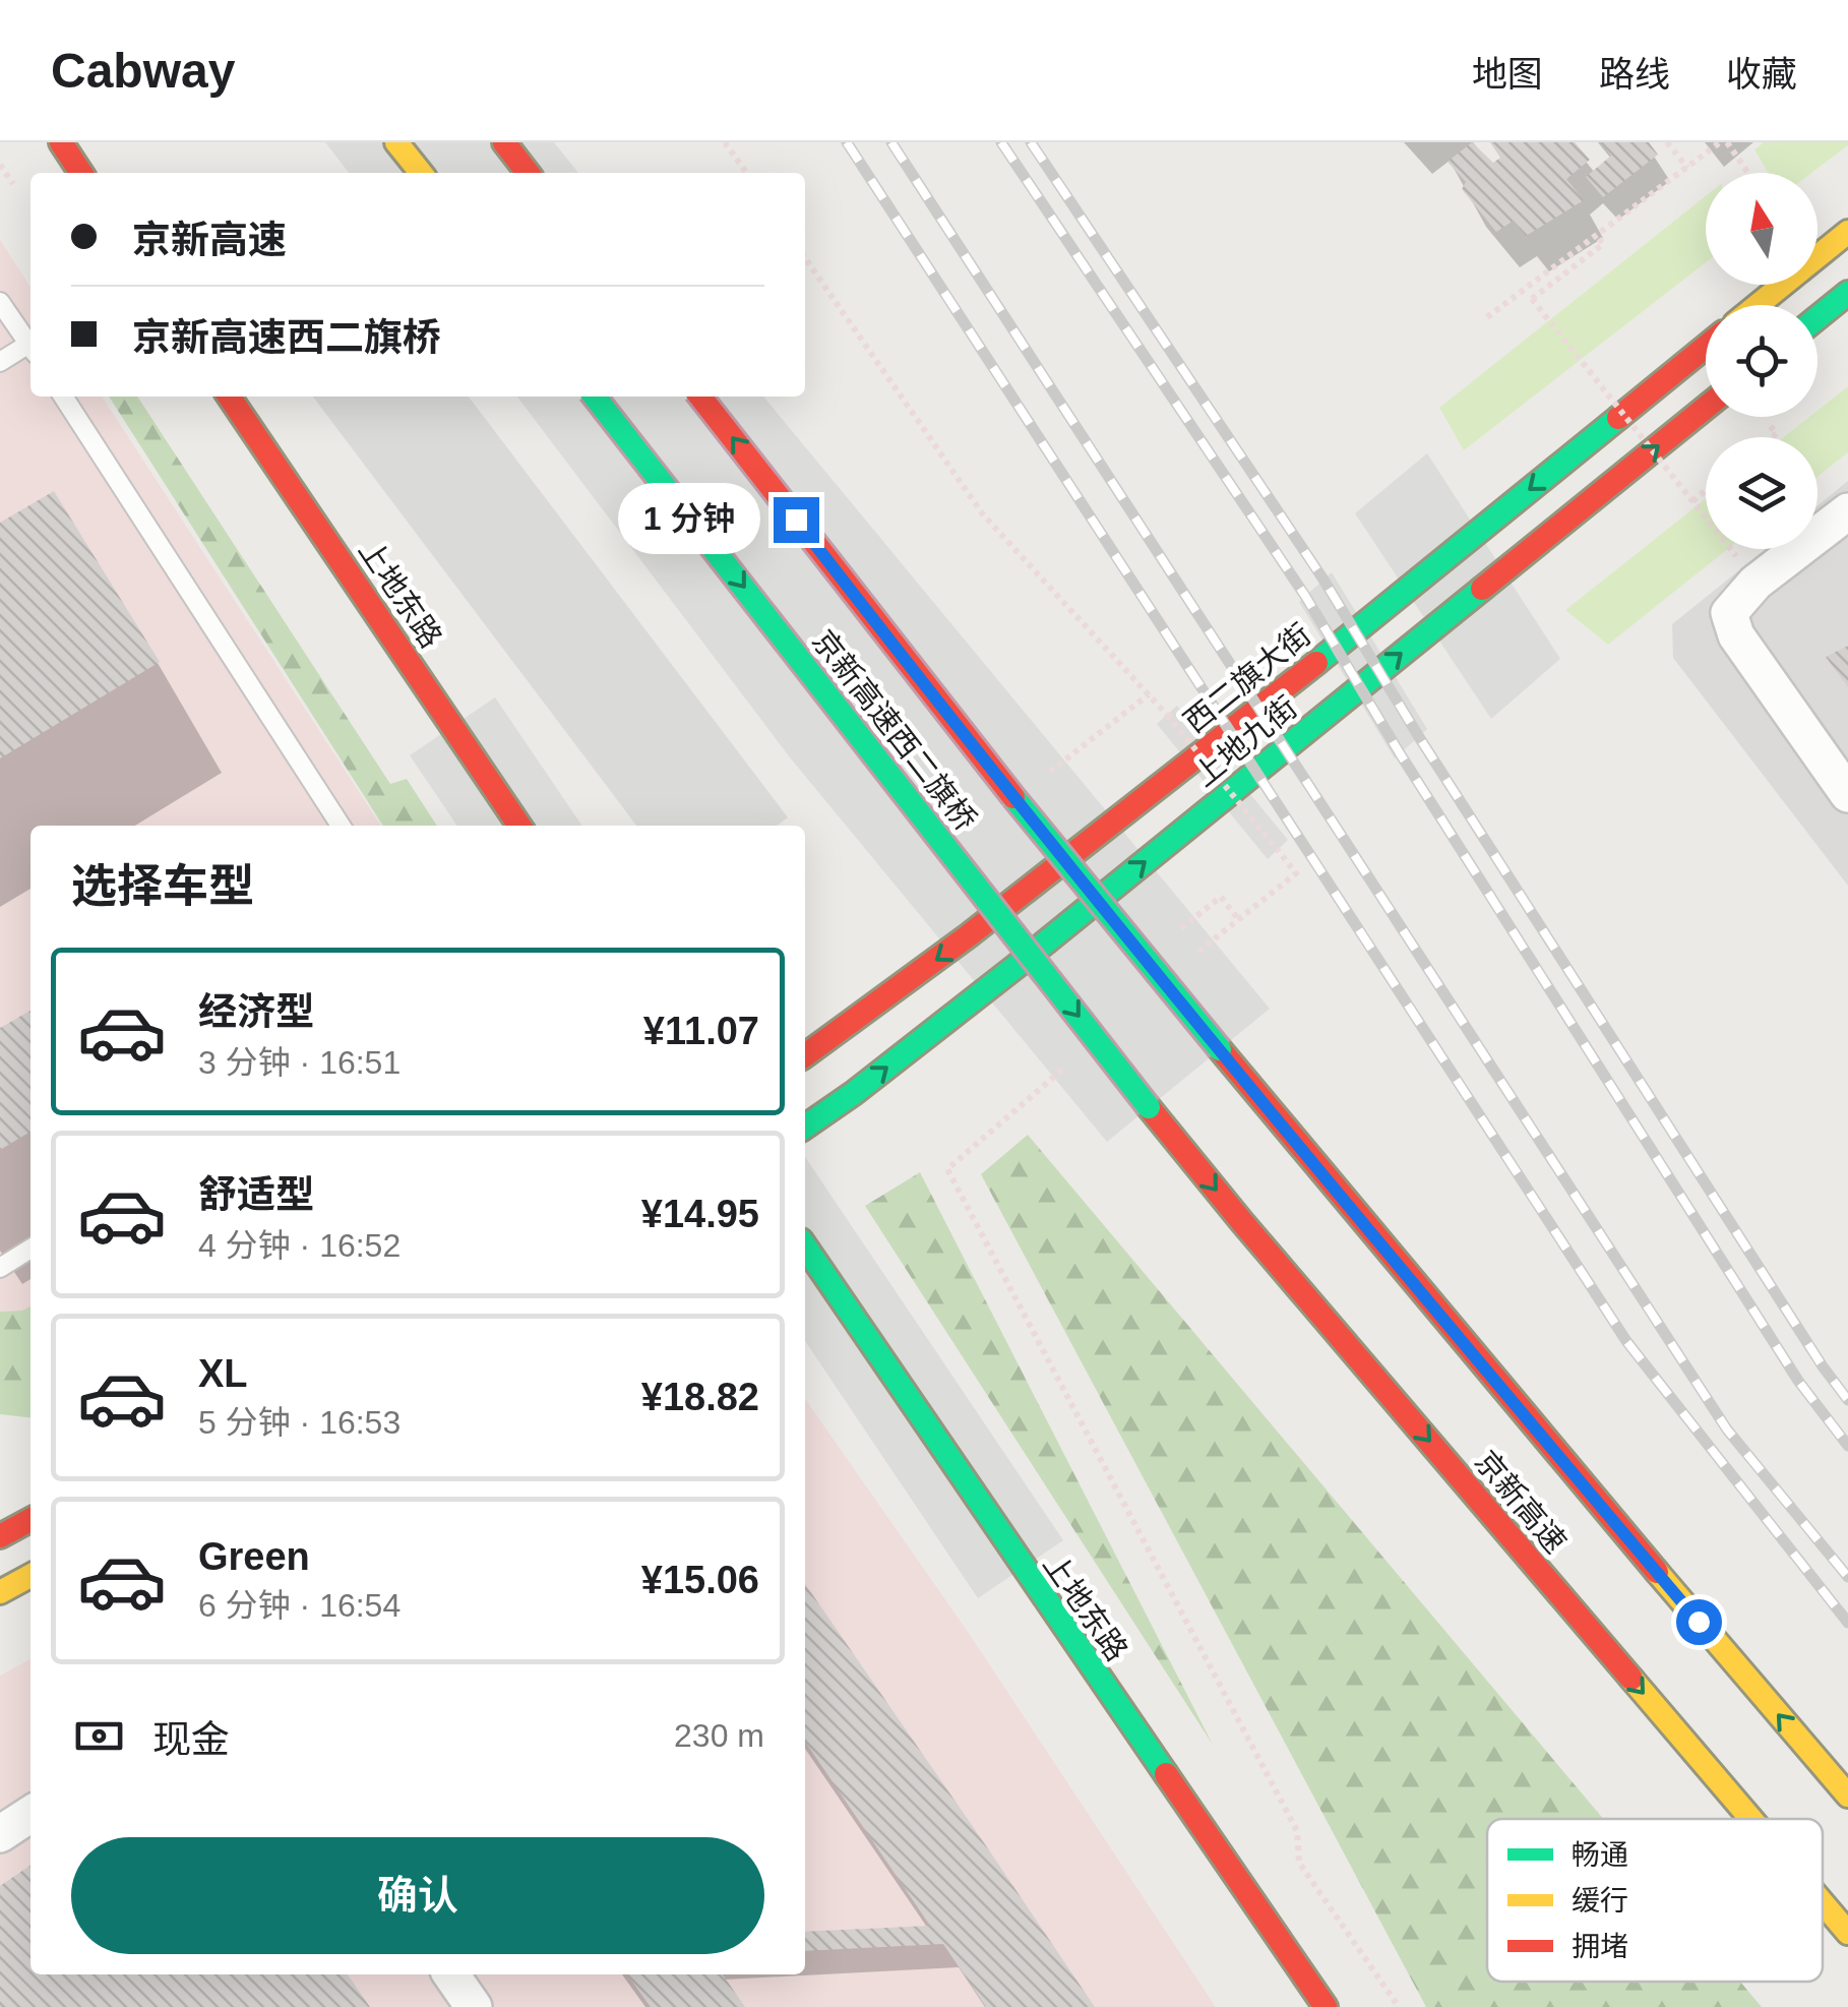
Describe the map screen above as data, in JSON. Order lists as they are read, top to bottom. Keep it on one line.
{"streets":{"main road":["上地东路","西二旗大街","京新高速西二旗桥","上地九街","京新高速"]},"crossings":[["京新高速西二旗桥","京新高速"]],"one_way":["西二旗大街","上地九街"],"legend":["畅通","缓行","拥堵"],"north":"top","page":{"header":"Cabway","nav":["地图","路线","收藏"],"banner":["京新高速","京新高速西二旗桥"],"bubble":"1 分钟","heading":"选择车型","list":[{"name":"经济型","note":"3 分钟 · 16:51","value":"¥11.07"},{"name":"舒适型","note":"4 分钟 · 16:52","value":"¥14.95"},{"name":"XL","note":"5 分钟 · 16:53","value":"¥18.82"},{"name":"Green","note":"6 分钟 · 16:54","value":"¥15.06"}],"pay":["现金","230 m"],"buttons":"确认"}}
